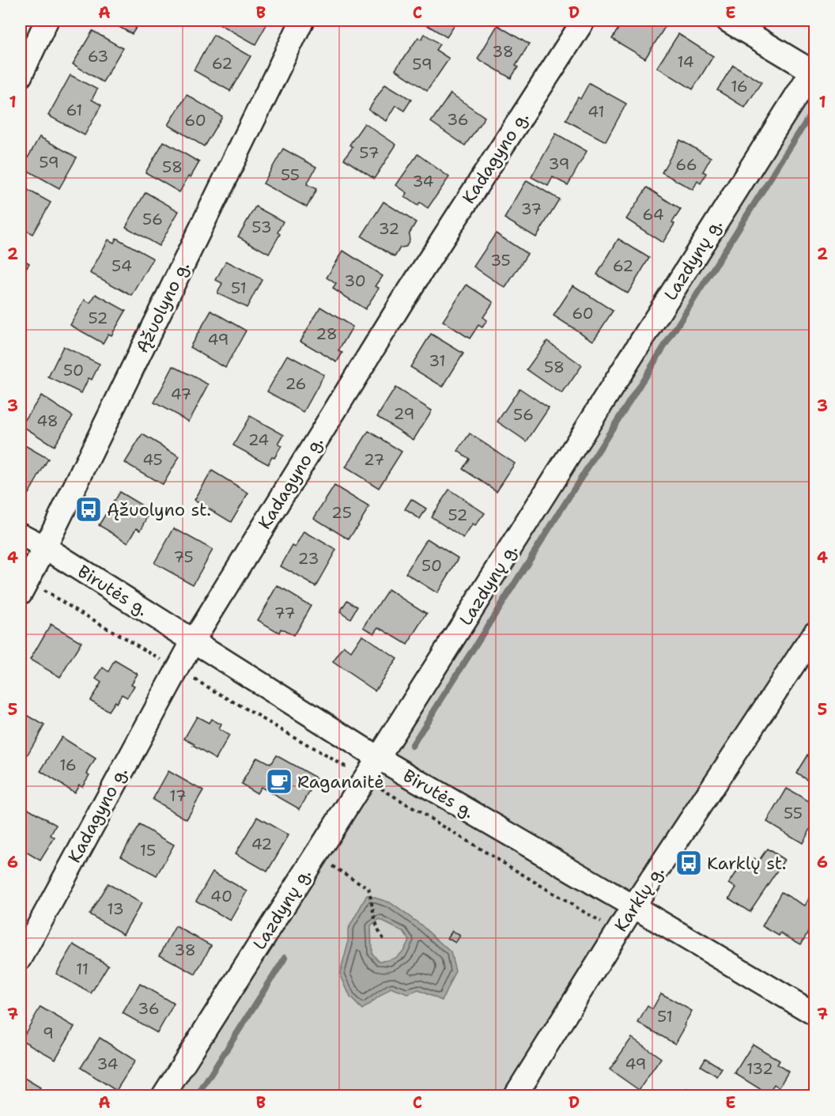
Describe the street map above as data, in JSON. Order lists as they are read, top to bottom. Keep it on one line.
{"streets":{"street":["Kadagyno g.","Lazdynų g.","Ąžuolyno g.","Birutės g.","Karklų g."]},"crossings":[["Kadagyno g.","Birutės g."],["Lazdynų g.","Birutės g."],["Ąžuolyno g.","Birutės g."],["Birutės g.","Karklų g."]],"places":{"bus stop":["Ąžuolyno st.","Karklų st."],"cafe":["Raganaitė"]},"house_numbers":["38","63","14","62","59","16","61","41","36","60","57","59","39","66","58","55","34","37","64","56","53","32","35","54","62","30","51","60","52","28","49","31","58","50","26","47","29","56","48","24","45","27","25","52","75","23","50","77","16","17","55","42","15","40","13","38","11","36","51","9","34","49","132"],"grid":{"columns":["A","B","C","D","E"],"rows":["1","2","3","4","5","6","7"]}}
